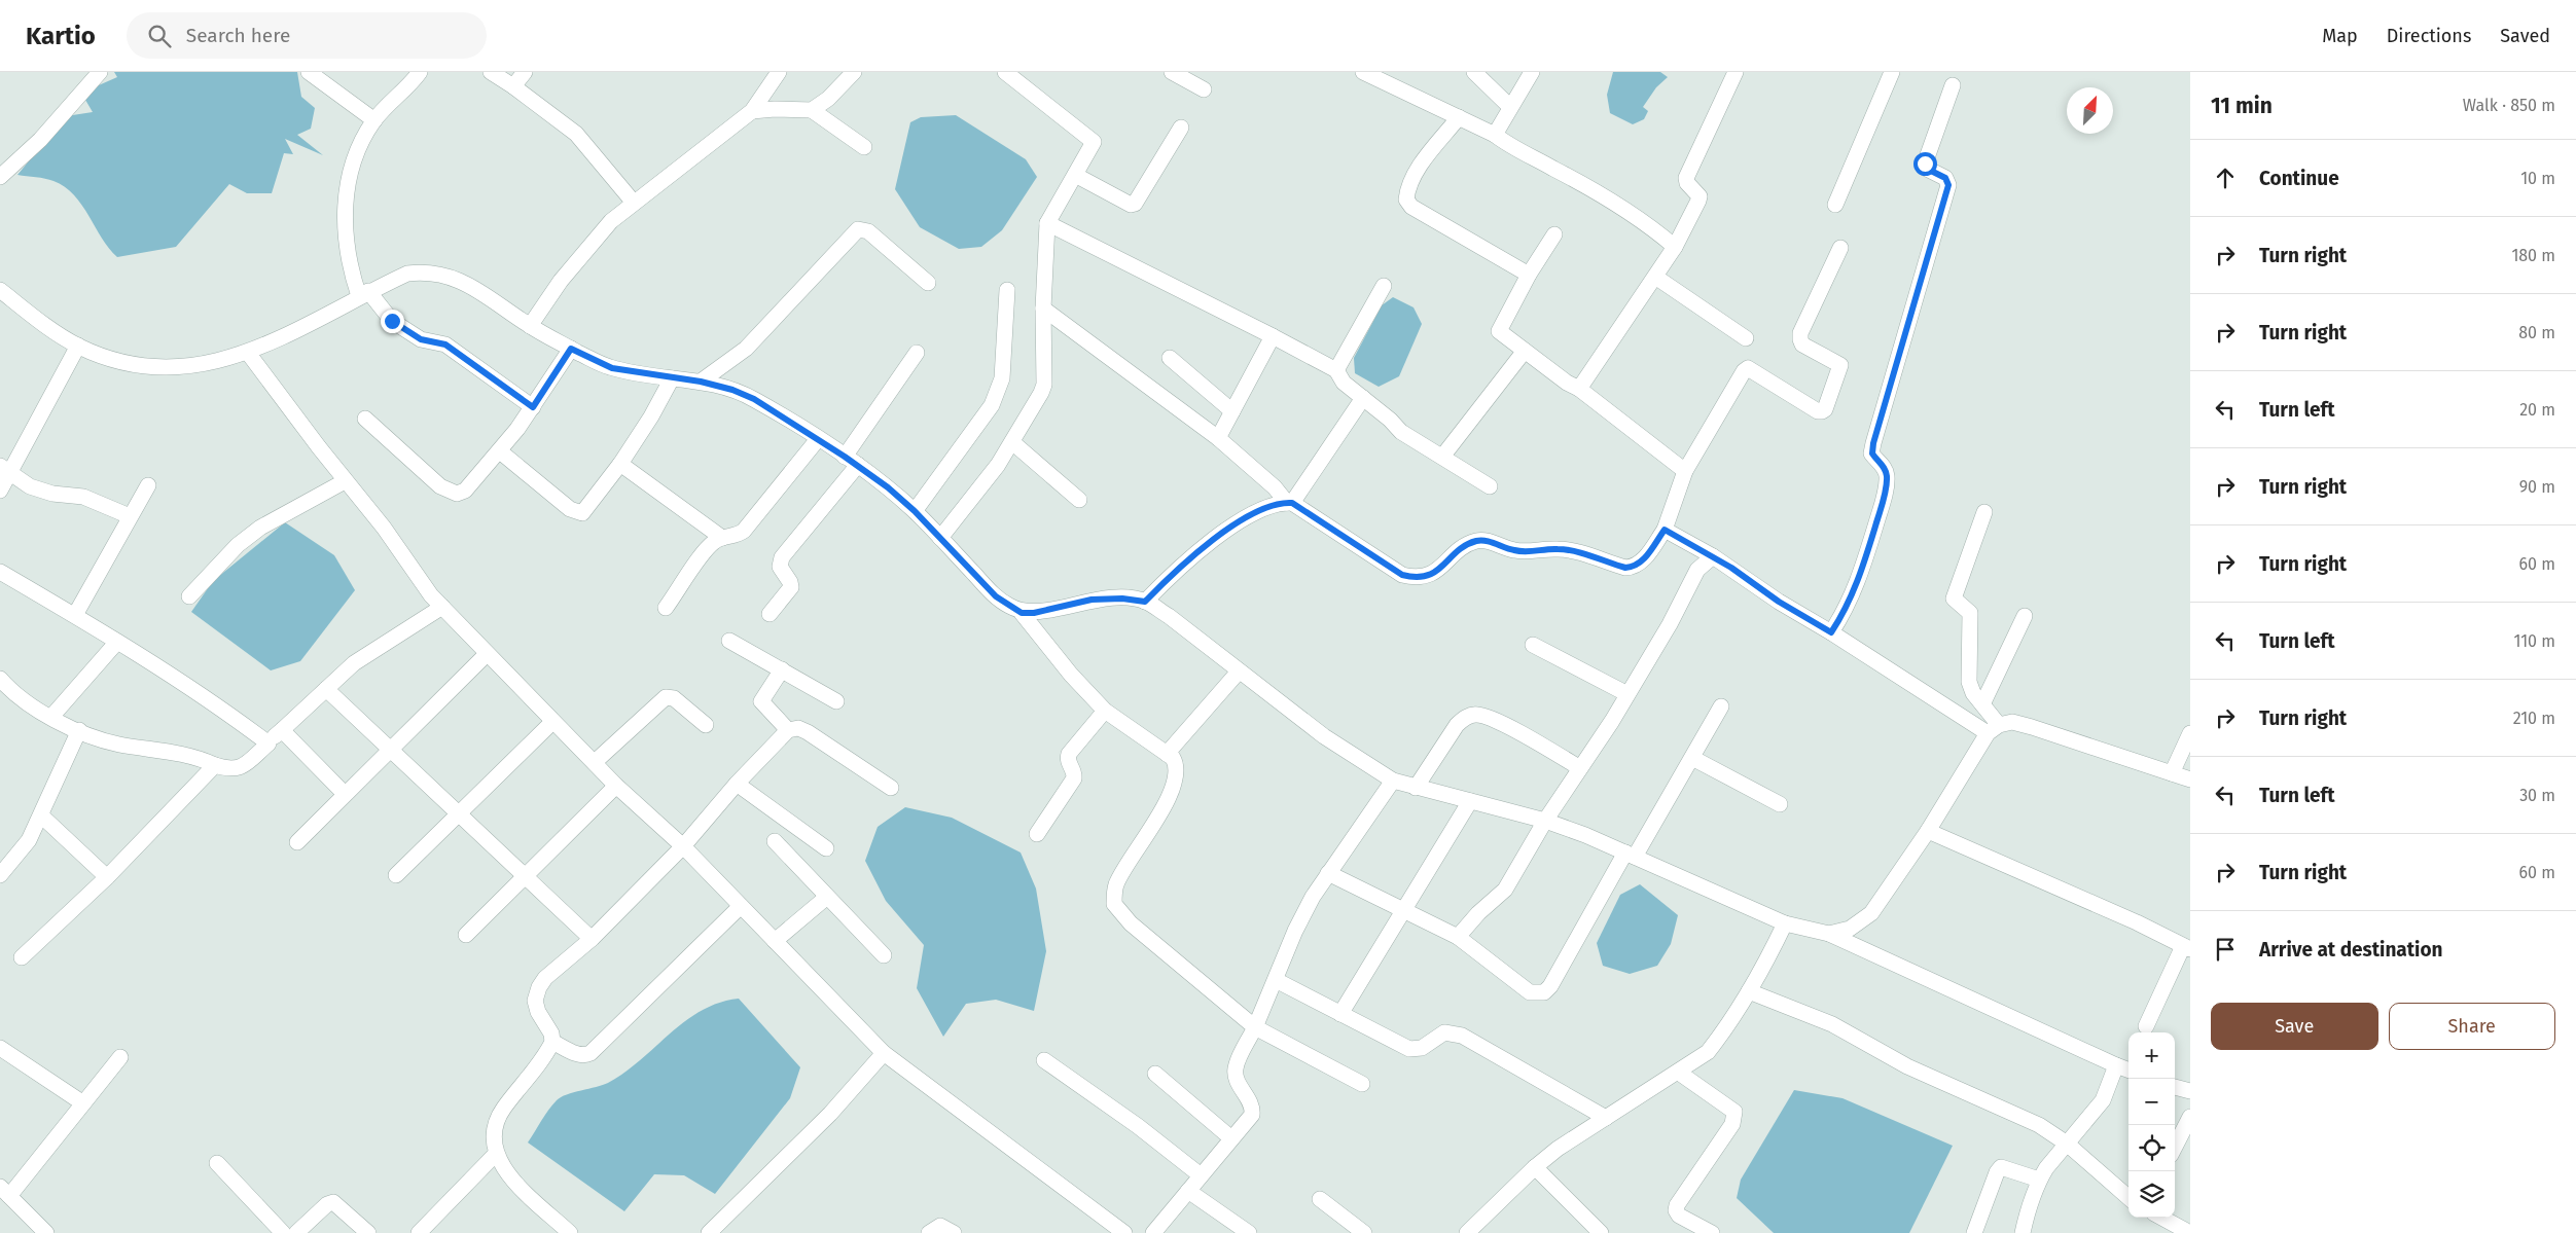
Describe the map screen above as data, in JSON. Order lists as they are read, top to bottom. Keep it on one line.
{"north":"top right","page":{"header":"Kartio","search":"Search here","nav":["Map","Directions","Saved"],"heading":["11 min","Walk · 850 m"],"list":[["Continue","10 m"],["Turn right","180 m"],["Turn right","80 m"],["Turn left","20 m"],["Turn right","90 m"],["Turn right","60 m"],["Turn left","110 m"],["Turn right","210 m"],["Turn left","30 m"],["Turn right","60 m"],"Arrive at destination"],"buttons":["Save","Share"],"map_buttons":["+","−"]}}
